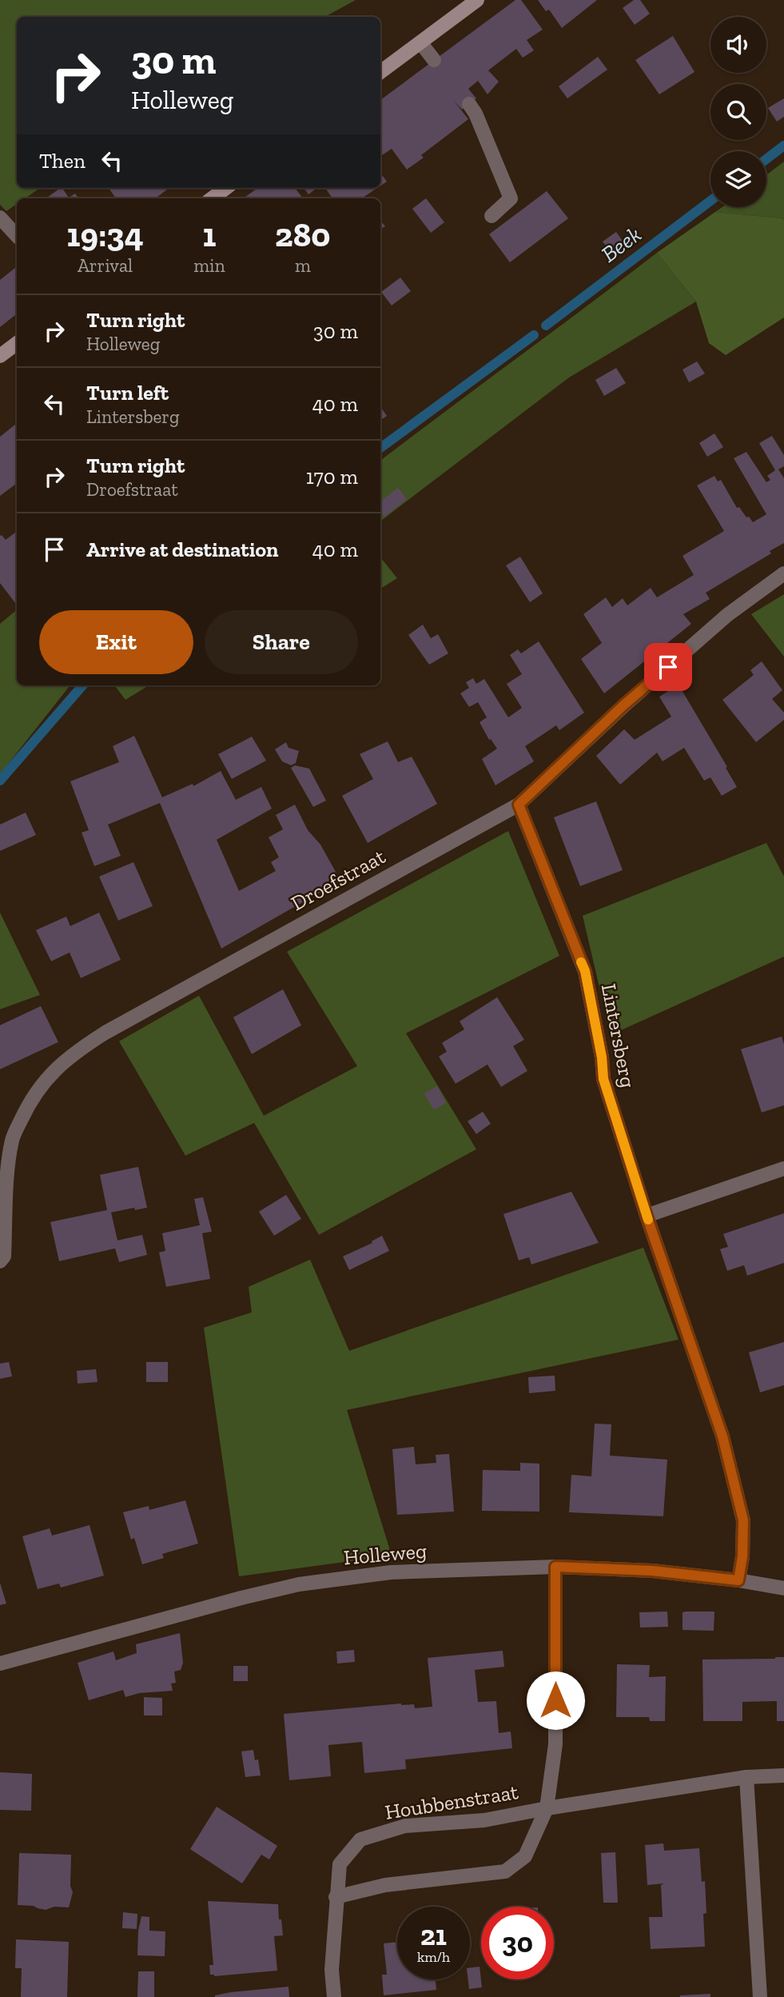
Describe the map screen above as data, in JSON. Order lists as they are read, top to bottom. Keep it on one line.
{"streets":{"street":["Droefstraat","Lintersberg","Holleweg","Houbbenstraat"]},"crossings":[["Droefstraat","Lintersberg"],["Lintersberg","Holleweg"],["Holleweg","Houbbenstraat"]],"water":["Beek"],"page":{"turn":["30 m","Holleweg"],"then":"Then","eta":["19:34","Arrival","1","min","280","m"],"list":[{"name":"Turn right","note":"Holleweg","value":"30 m"},{"name":"Turn left","note":"Lintersberg","value":"40 m"},{"name":"Turn right","note":"Droefstraat","value":"170 m"},{"name":"Arrive at destination","value":"40 m"}],"buttons":["Exit","Share"],"speed":"21 km/h","limit":"30"}}
